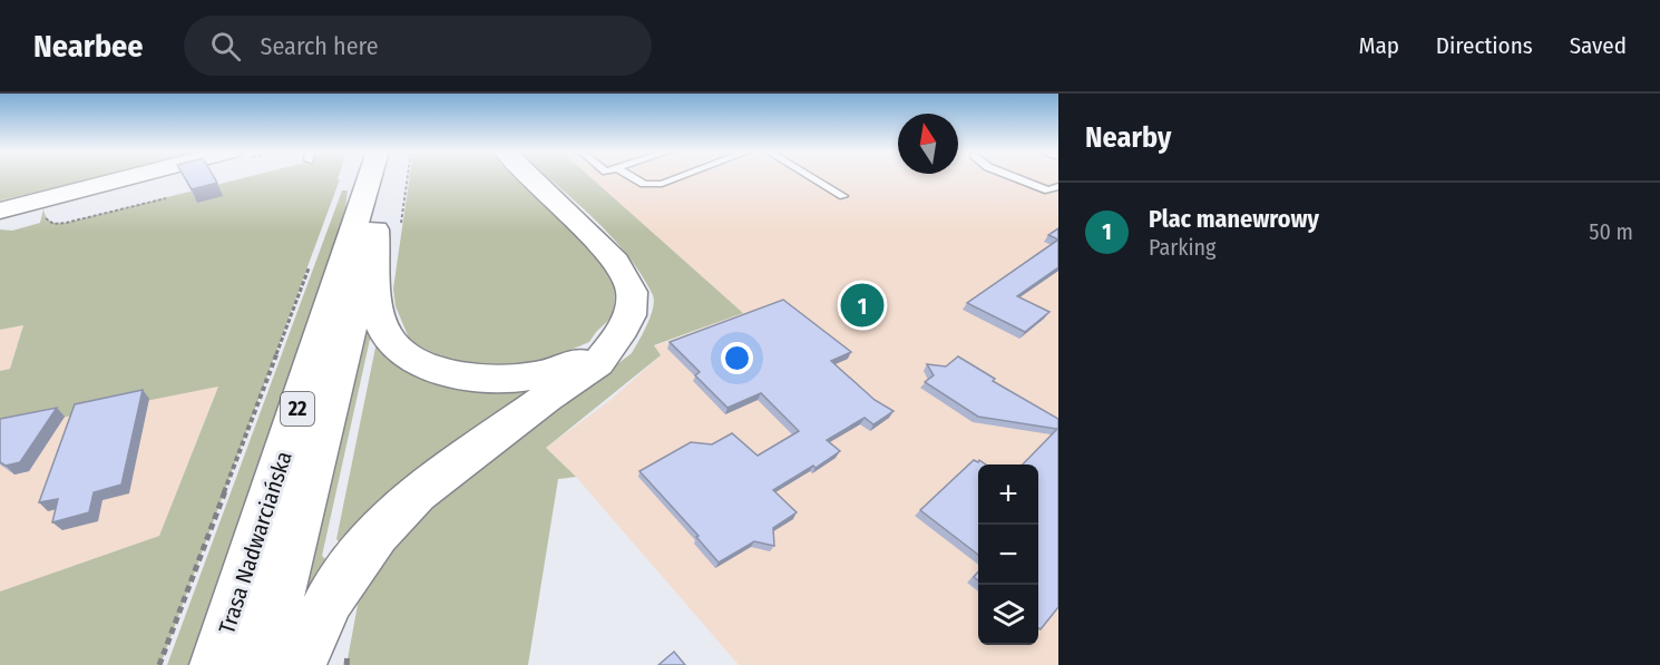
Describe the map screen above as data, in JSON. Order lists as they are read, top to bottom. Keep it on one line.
{"streets":{"main road":["22","Trasa Nadwarciańska"]},"north":"top","page":{"header":"Nearbee","search":"Search here","nav":["Map","Directions","Saved"],"heading":"Nearby","list":[{"mark":"1","name":"Plac manewrowy","note":"Parking","value":"50 m"}],"pins":"1","map_buttons":["+","−"]}}
